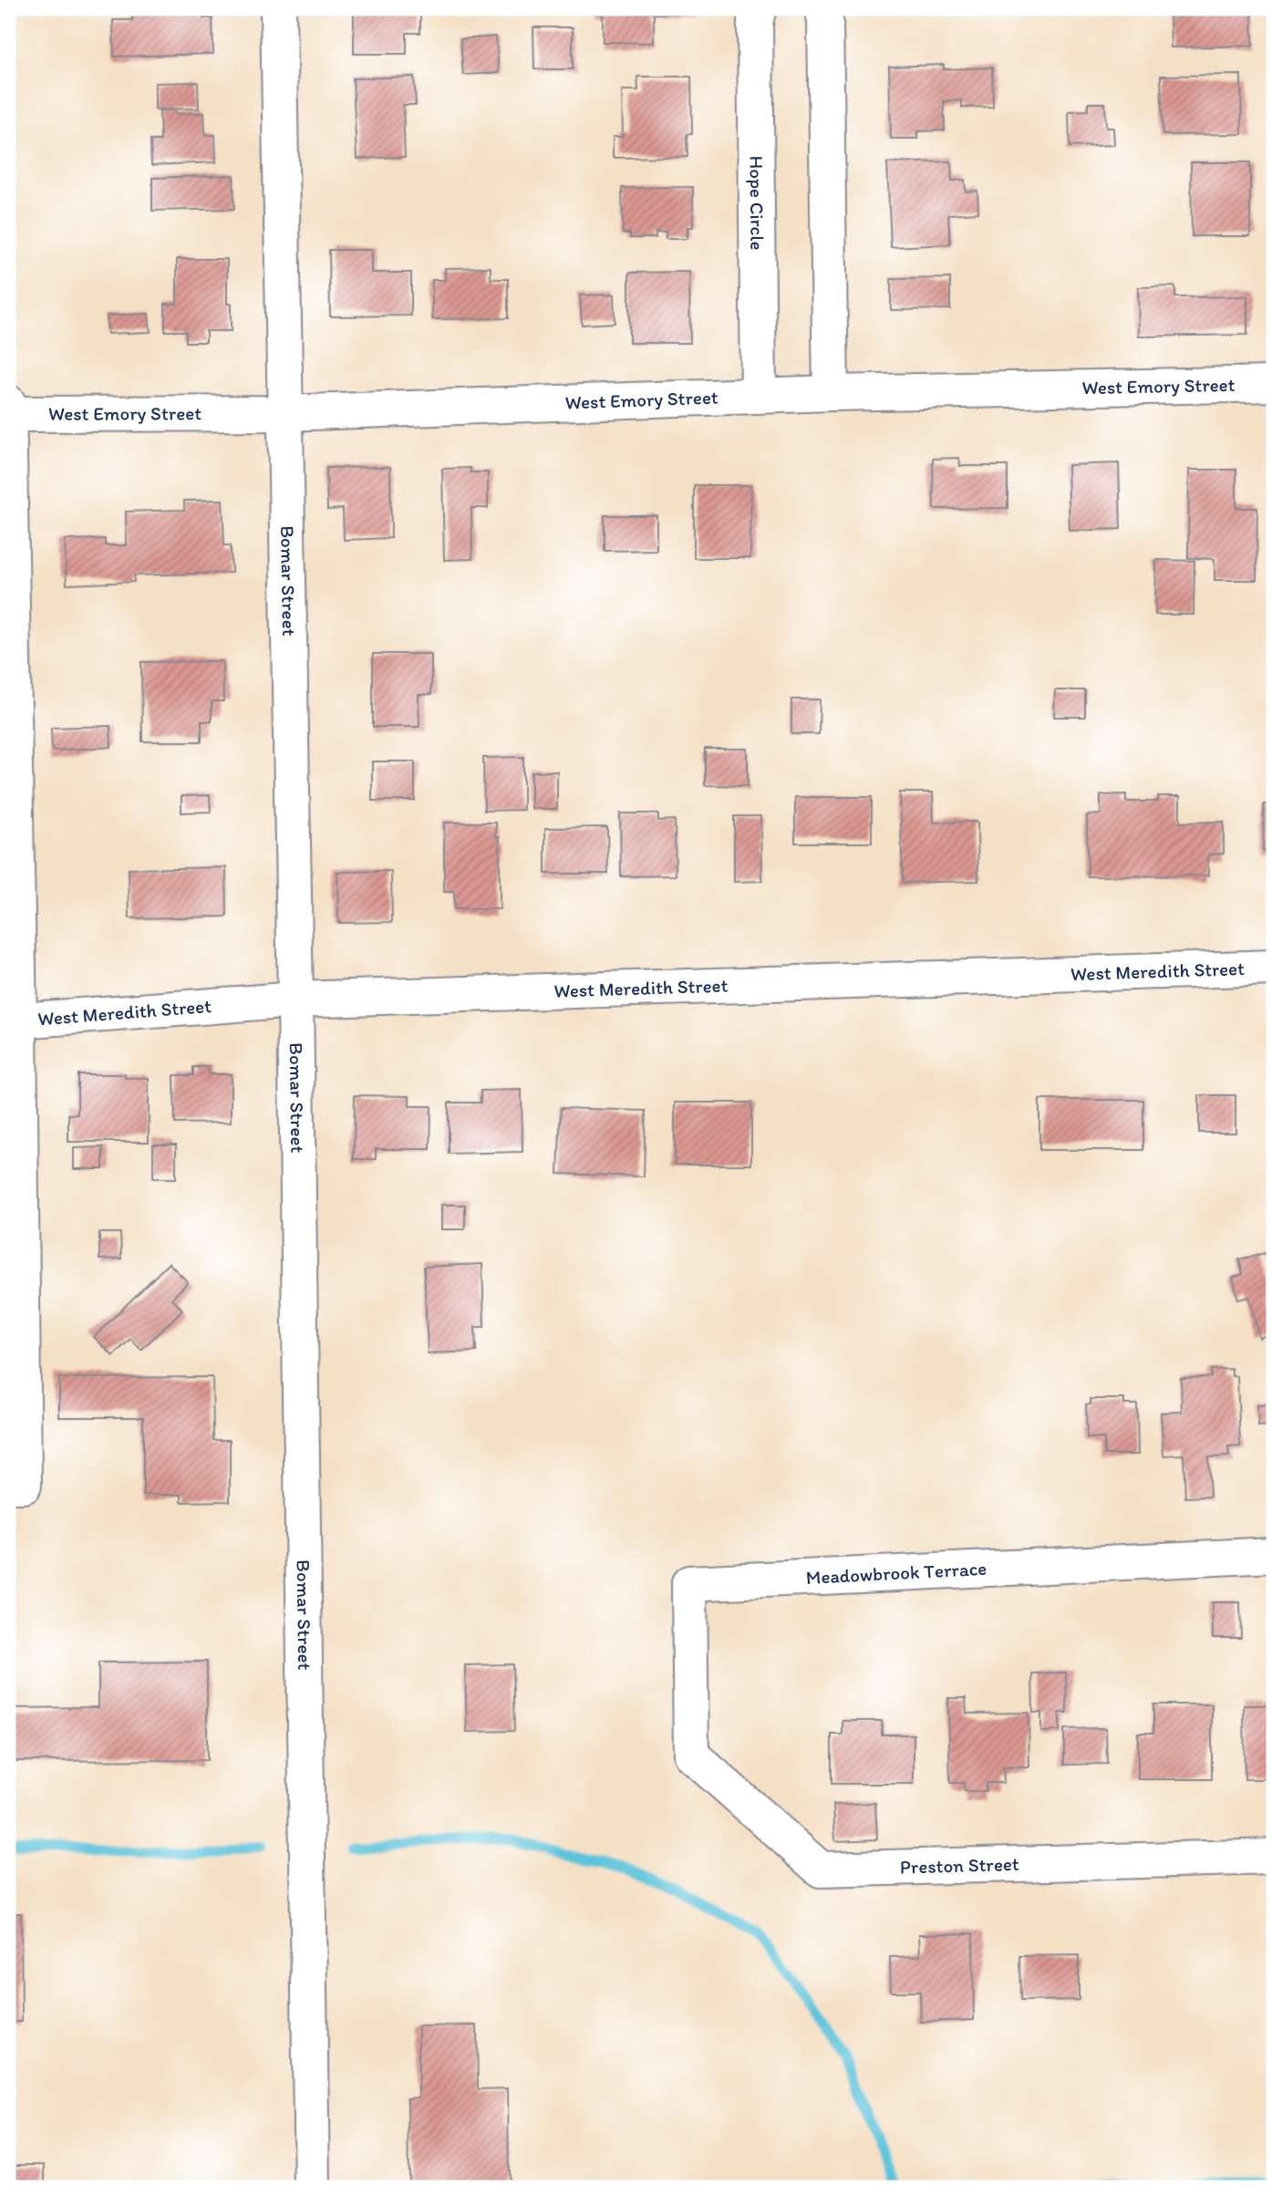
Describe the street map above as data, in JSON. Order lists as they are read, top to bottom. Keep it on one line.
{"streets":{"street":["Hope Circle","West Emory Street","Bomar Street","West Meredith Street","Meadowbrook Terrace","Preston Street"]},"crossings":[["Hope Circle","West Emory Street"],["West Emory Street","Bomar Street"],["Bomar Street","West Meredith Street"],["Meadowbrook Terrace","Preston Street"]]}
